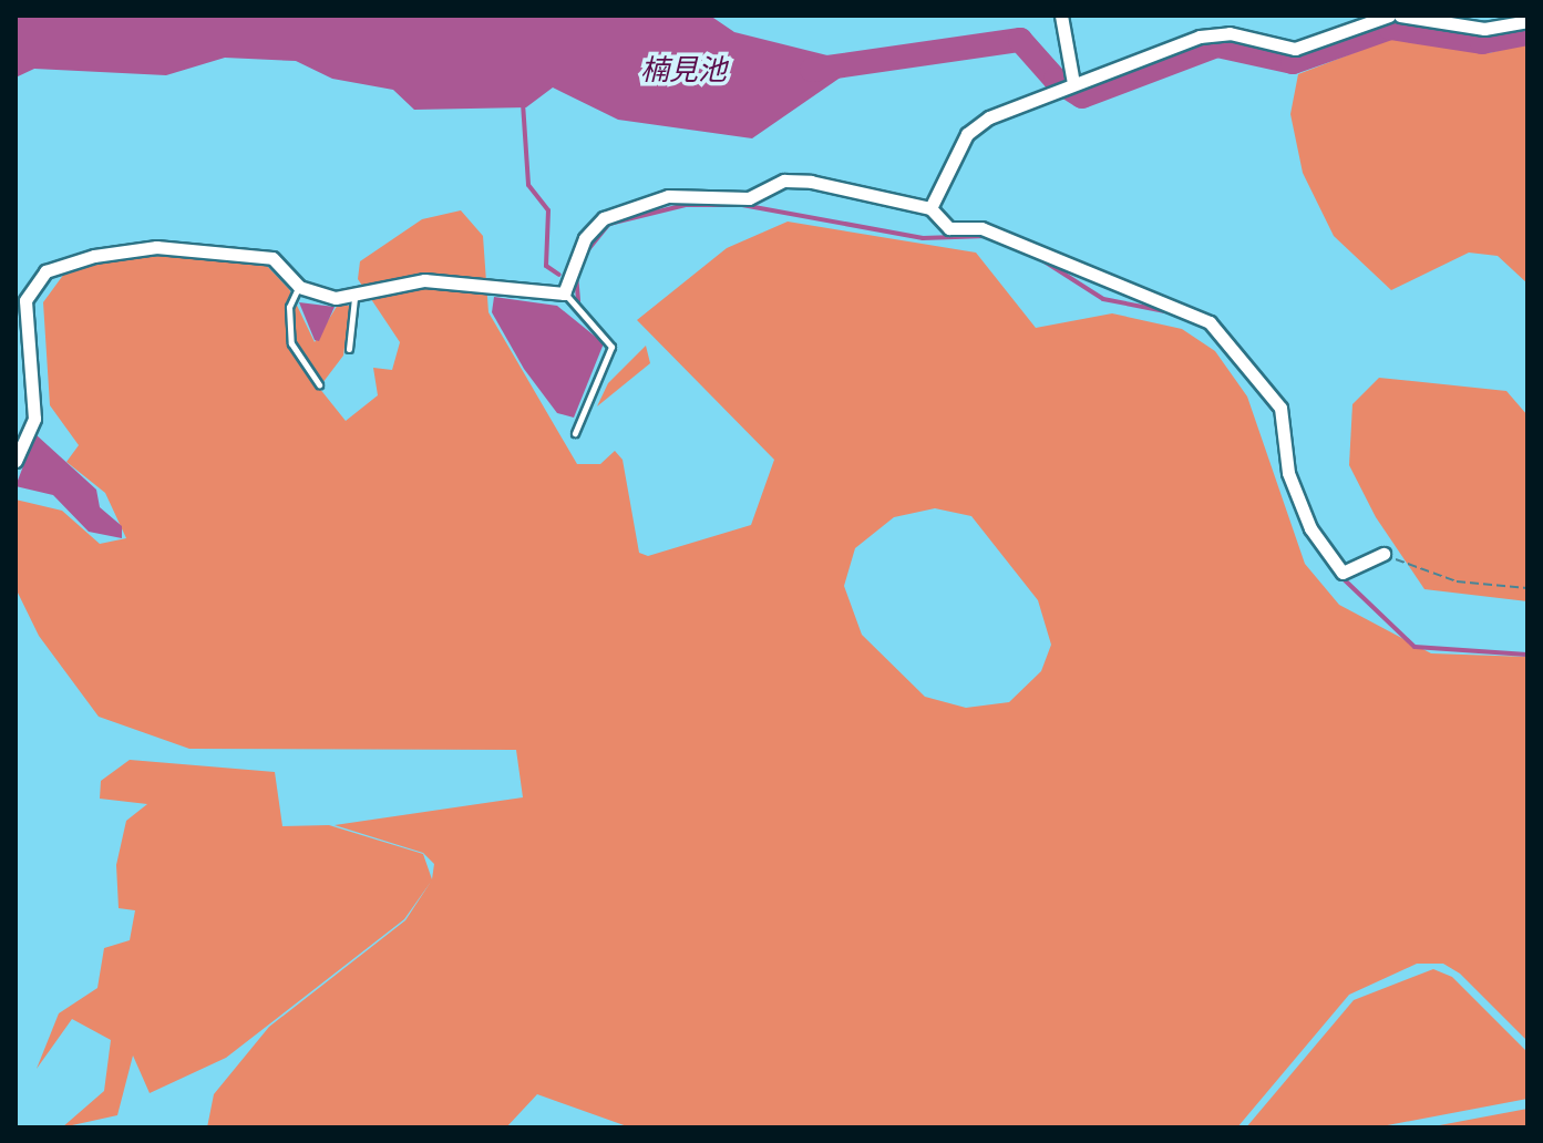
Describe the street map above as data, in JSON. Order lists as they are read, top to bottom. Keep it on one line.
{"water":["楠見池"]}
